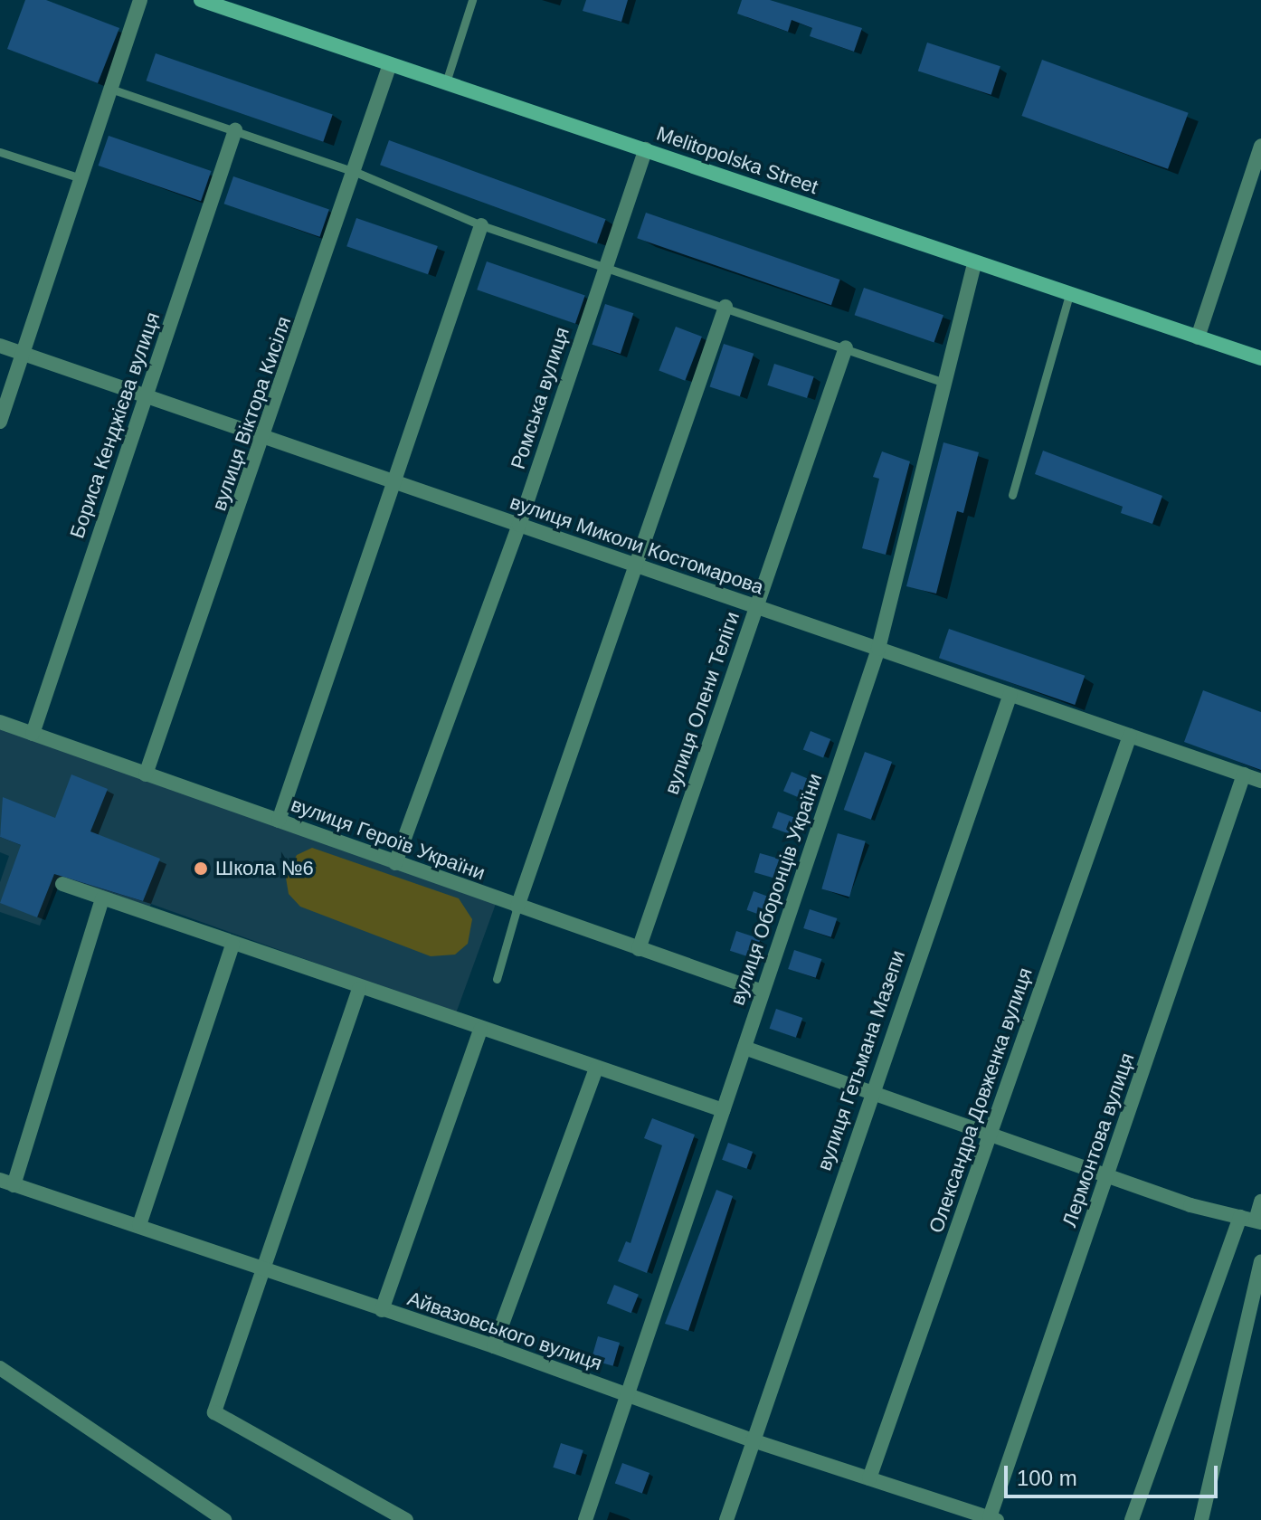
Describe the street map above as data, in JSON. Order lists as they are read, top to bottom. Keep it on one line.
{"streets":{"main road":["Melitopolska Street"],"street":["Ромська вулиця","вулиця Віктора Кисіля","Бориса Кенджієва вулиця","вулиця Миколи Костомарова","вулиця Олени Теліги","вулиця Героїв України","вулиця Оборонців України","вулиця Гетьмана Мазепи","Олександра Довженка вулиця","Лермонтова вулиця","Айвазовського вулиця"]},"crossings":[["Melitopolska Street","Ромська вулиця"],["Melitopolska Street","вулиця Віктора Кисіля"],["Melitopolska Street","вулиця Оборонців України"],["Ромська вулиця","вулиця Миколи Костомарова"],["Ромська вулиця","вулиця Героїв України"],["вулиця Віктора Кисіля","вулиця Миколи Костомарова"],["вулиця Віктора Кисіля","вулиця Героїв України"],["Бориса Кенджієва вулиця","вулиця Миколи Костомарова"],["Бориса Кенджієва вулиця","вулиця Героїв України"],["вулиця Миколи Костомарова","вулиця Олени Теліги"],["вулиця Миколи Костомарова","вулиця Оборонців України"],["вулиця Миколи Костомарова","вулиця Гетьмана Мазепи"],["вулиця Миколи Костомарова","Олександра Довженка вулиця"],["вулиця Миколи Костомарова","Лермонтова вулиця"],["вулиця Олени Теліги","вулиця Героїв України"],["вулиця Героїв України","вулиця Оборонців України"],["вулиця Оборонців України","Айвазовського вулиця"],["вулиця Гетьмана Мазепи","Айвазовського вулиця"],["Олександра Довженка вулиця","Айвазовського вулиця"],["Лермонтова вулиця","Айвазовського вулиця"]],"places":["Школа №6"],"scale_bar":"100 m"}
